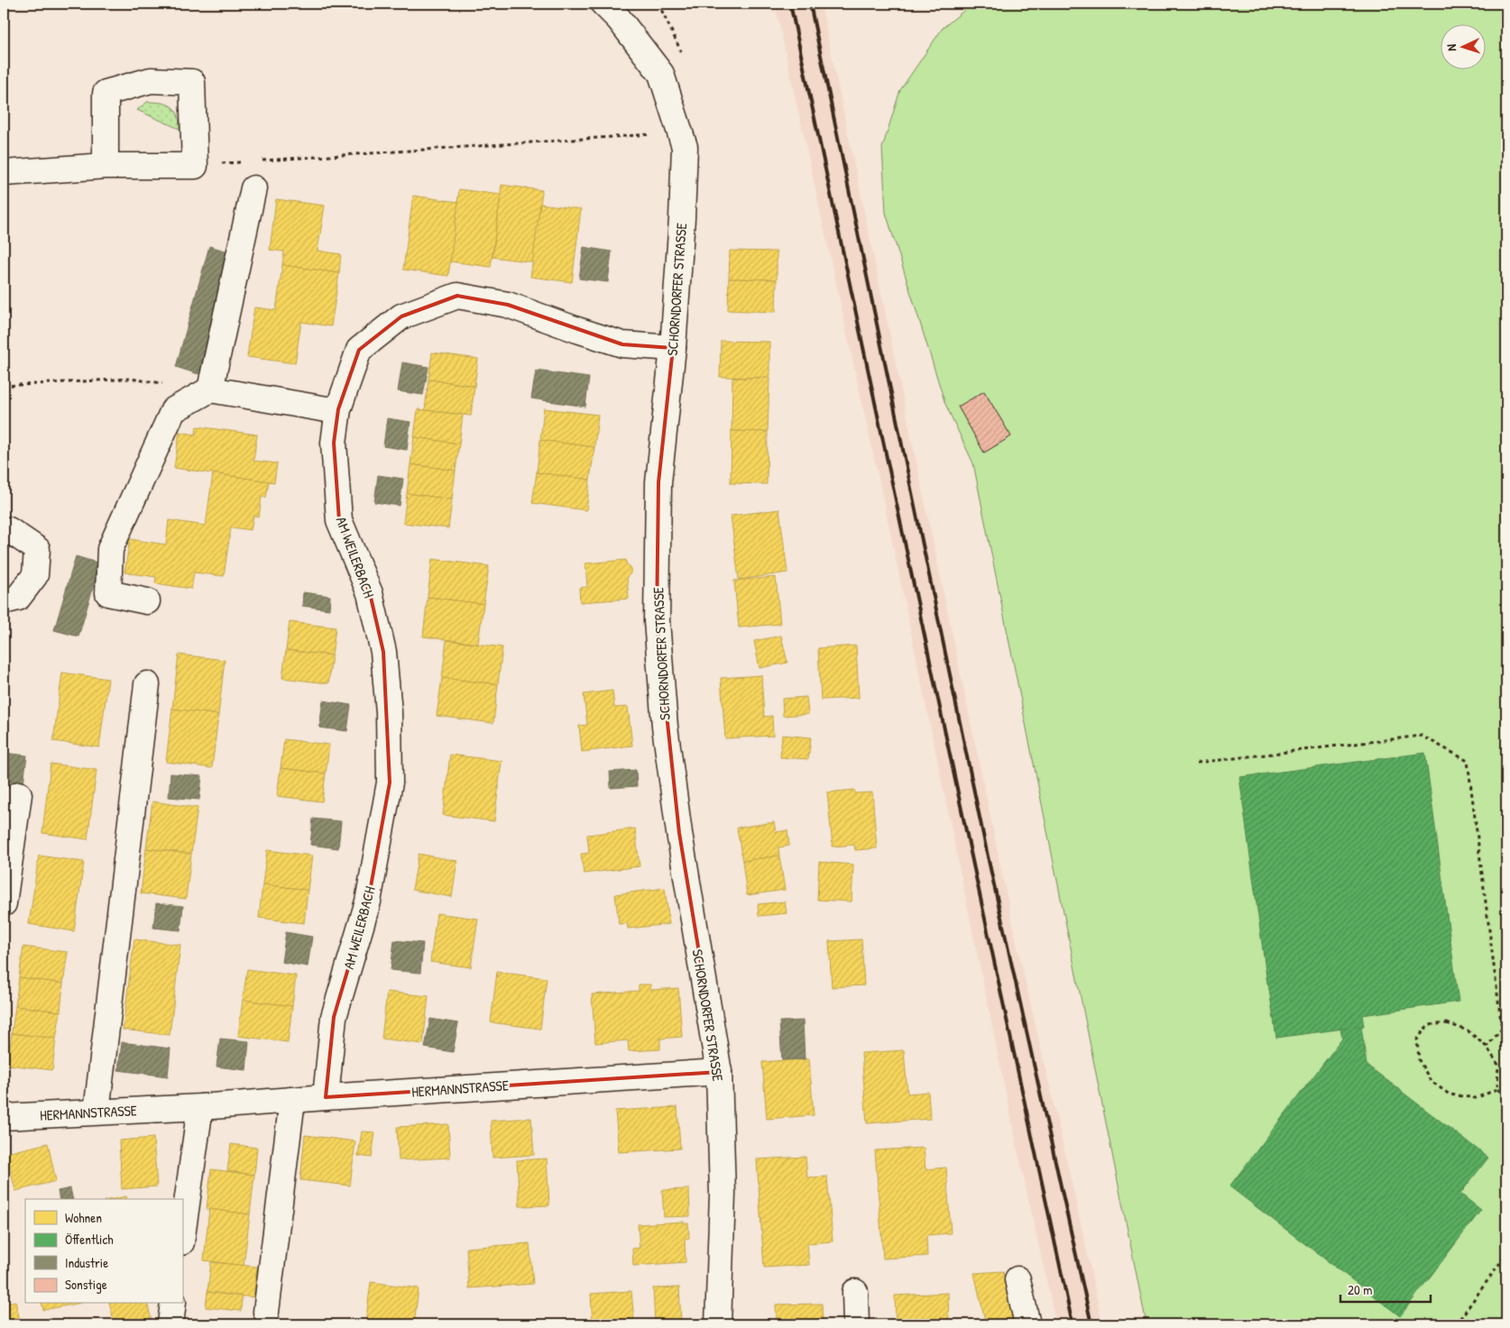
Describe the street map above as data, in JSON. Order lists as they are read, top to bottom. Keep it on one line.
{"streets":{"street":["SCHORNDORFER STRASSE","AM WEILERBACH","HERMANNSTRASSE"]},"crossings":[["SCHORNDORFER STRASSE","AM WEILERBACH"],["SCHORNDORFER STRASSE","HERMANNSTRASSE"],["AM WEILERBACH","HERMANNSTRASSE"]],"legend":["Wohnen","Öffentlich","Industrie","Sonstige"],"scale_bar":"20 m","north":"left"}
